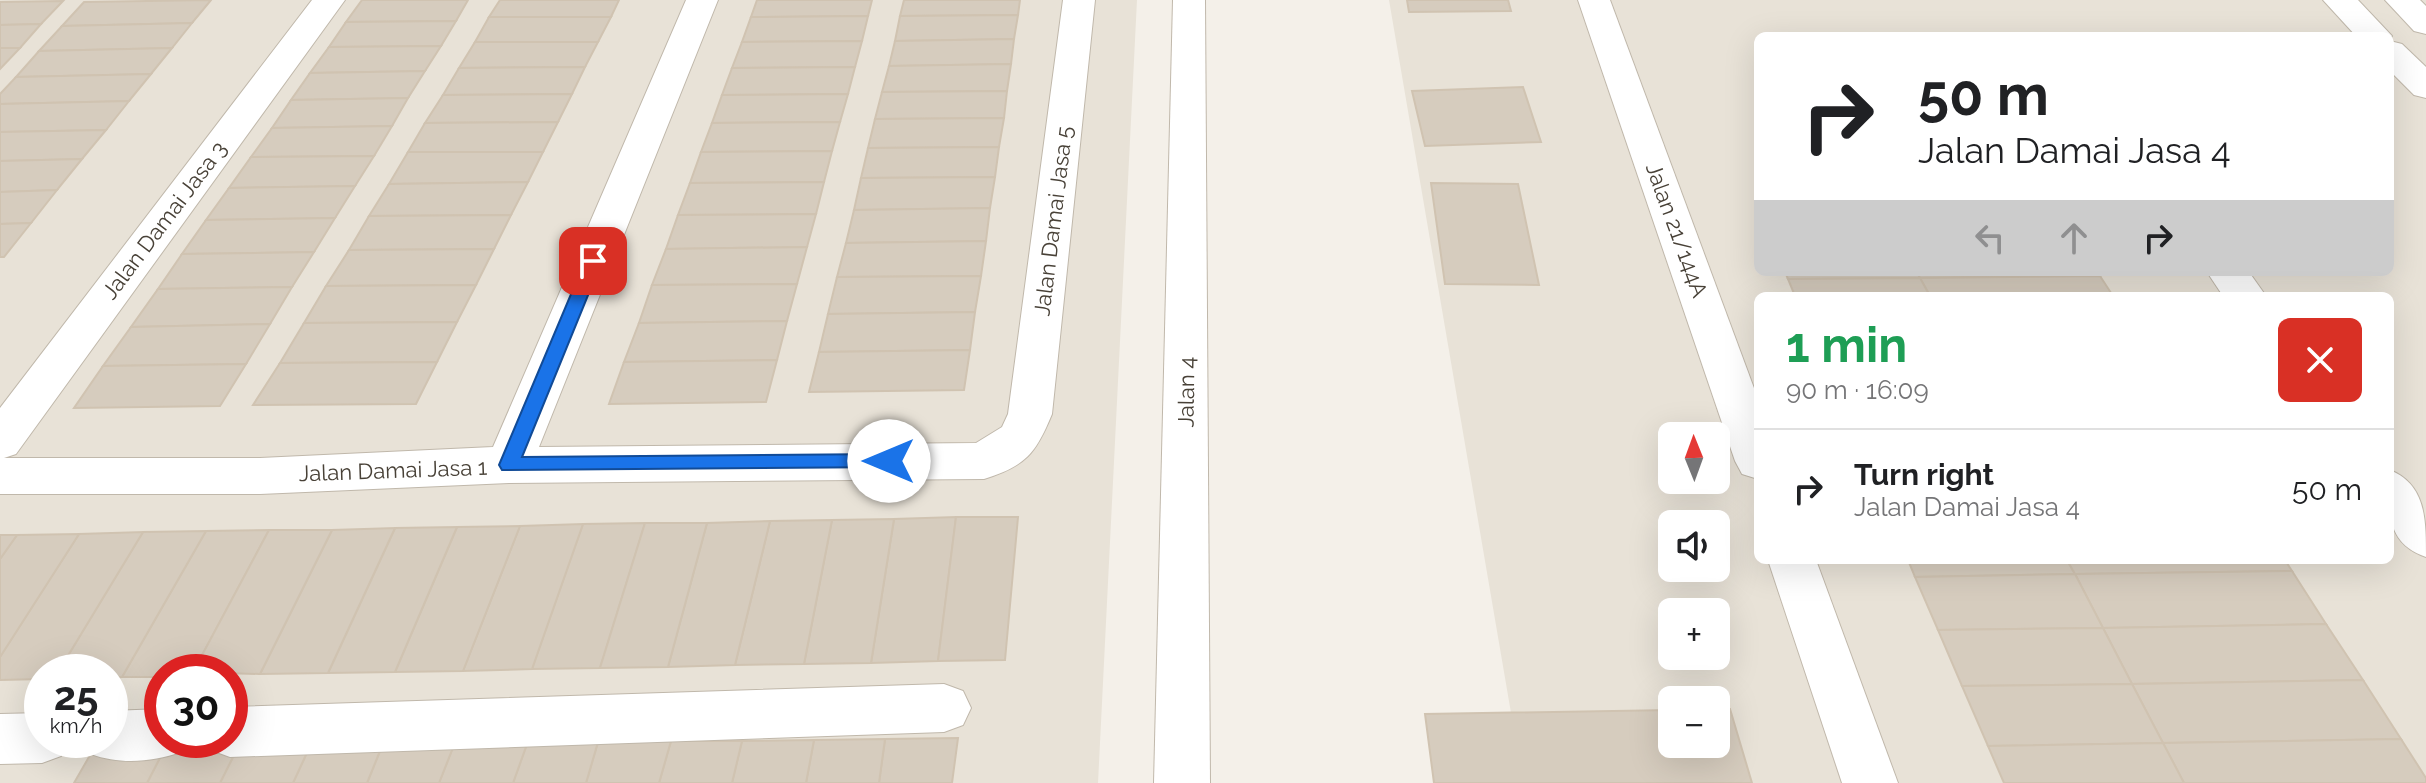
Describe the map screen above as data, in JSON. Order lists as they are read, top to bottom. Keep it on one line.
{"streets":{"street":["Jalan Damai Jasa 3","Jalan Damai Jasa 5","Jalan 21/144A","Jalan 4","Jalan Damai Jasa 1"]},"crossings":[["Jalan Damai Jasa 5","Jalan Damai Jasa 1"]],"north":"top","page":{"turn":["50 m","Jalan Damai Jasa 4"],"heading":["1 min","90 m · 16:09"],"map_buttons":["+","−"],"list":[{"name":"Turn right","note":"Jalan Damai Jasa 4","value":"50 m"}],"speed":"25 km/h","limit":"30"}}
